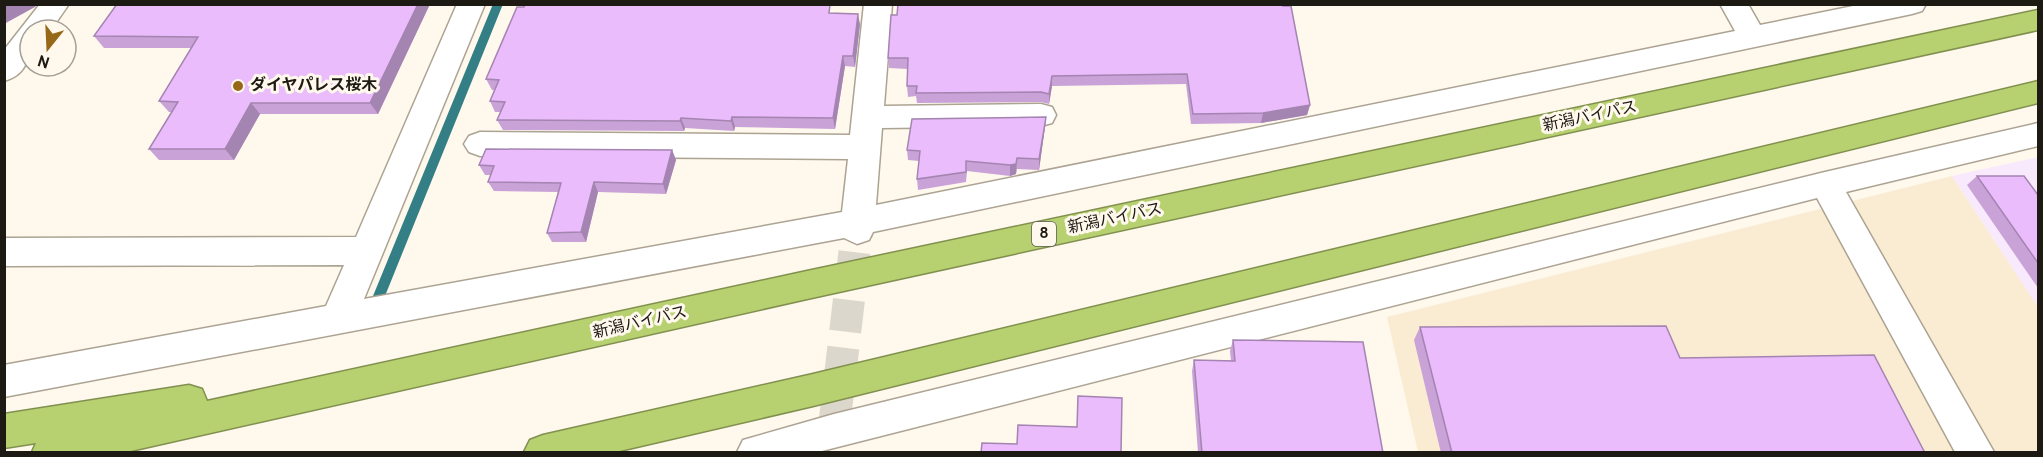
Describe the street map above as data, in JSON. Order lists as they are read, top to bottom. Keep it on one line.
{"streets":{"highway":["新潟バイパス","8"]},"places":["ダイヤパレス桜木"],"north":"bottom"}
